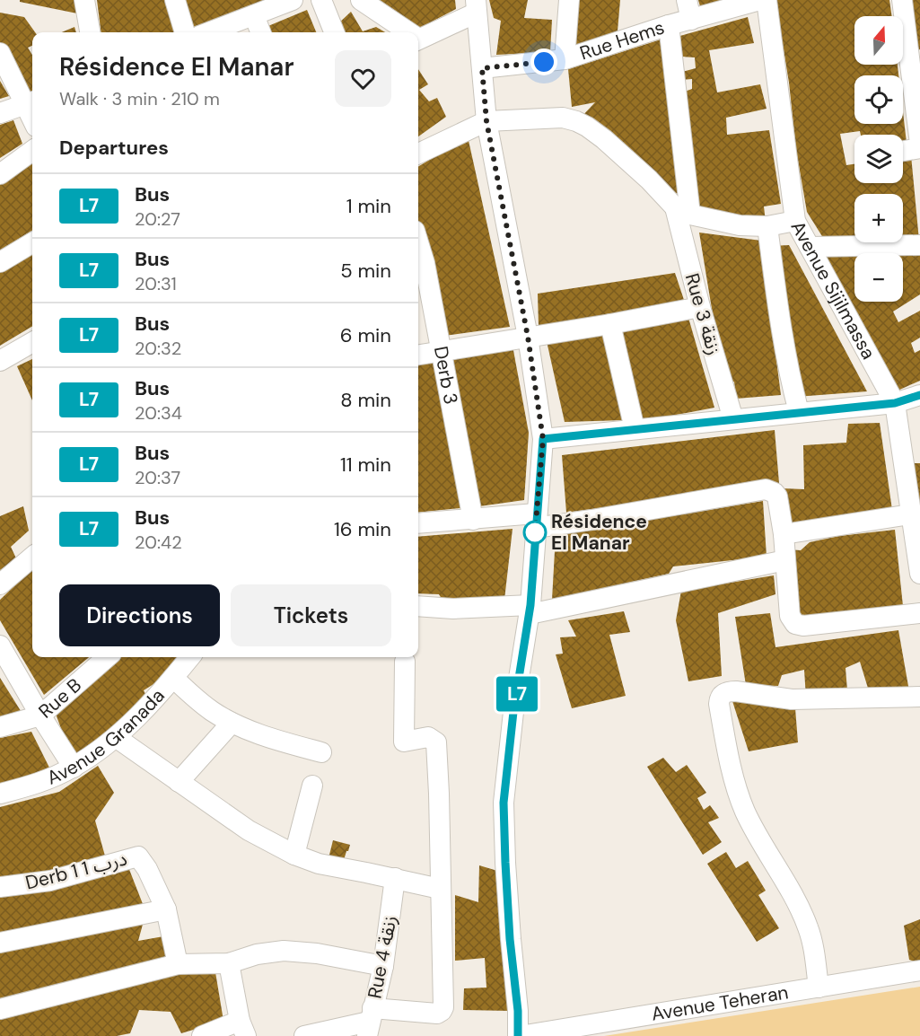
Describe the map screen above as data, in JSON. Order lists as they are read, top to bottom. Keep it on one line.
{"streets":{"street":["Rue Hems","Avenue Sijilmassa","Rue 3 زنقة","Derb 3","Rue B","Avenue Granada","Derb 1 درب 1","Rue 4 زنقة","Avenue Teheran"]},"crossings":[["Rue Hems","Rue 3 زنقة"]],"places":["Résidence El Manar"],"lines":["bus line L7"],"north":"top","page":{"on_map":"L7","map_buttons":["+","−"],"heading":[["Résidence El Manar","Walk · 3 min · 210 m"],"Departures"],"list":[{"mark":"L7","name":"Bus","note":"20:27","value":"1 min"},{"mark":"L7","name":"Bus","note":"20:31","value":"5 min"},{"mark":"L7","name":"Bus","note":"20:32","value":"6 min"},{"mark":"L7","name":"Bus","note":"20:34","value":"8 min"},{"mark":"L7","name":"Bus","note":"20:37","value":"11 min"},{"mark":"L7","name":"Bus","note":"20:42","value":"16 min"}],"buttons":["Directions","Tickets"]}}
